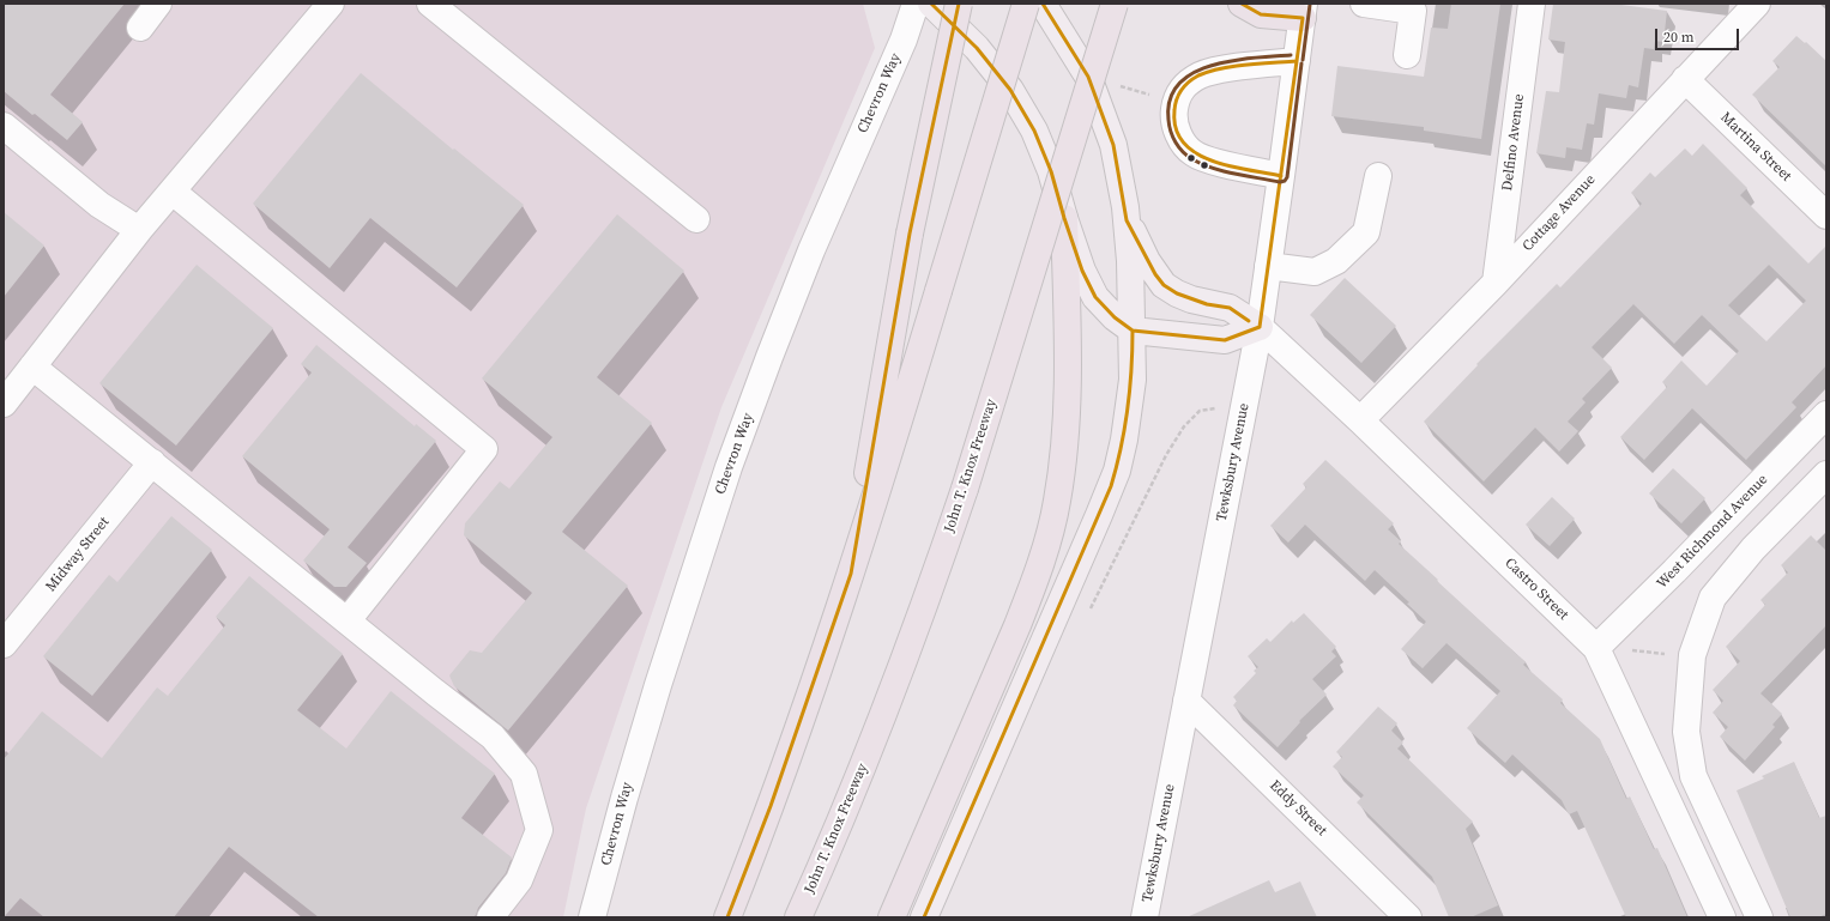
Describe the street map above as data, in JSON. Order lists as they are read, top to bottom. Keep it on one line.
{"streets":{"highway":["John T. Knox Freeway"],"main road":["Castro Street"],"street":["Chevron Way","Delfino Avenue","Martina Street","Cottage Avenue","Tewksbury Avenue","West Richmond Avenue","Midway Street","Eddy Street"]},"crossings":[["Delfino Avenue","Cottage Avenue"],["Martina Street","Cottage Avenue"],["Cottage Avenue","Castro Street"],["Tewksbury Avenue","Castro Street"],["Tewksbury Avenue","Eddy Street"],["West Richmond Avenue","Castro Street"]],"scale_bar":"20 m"}
